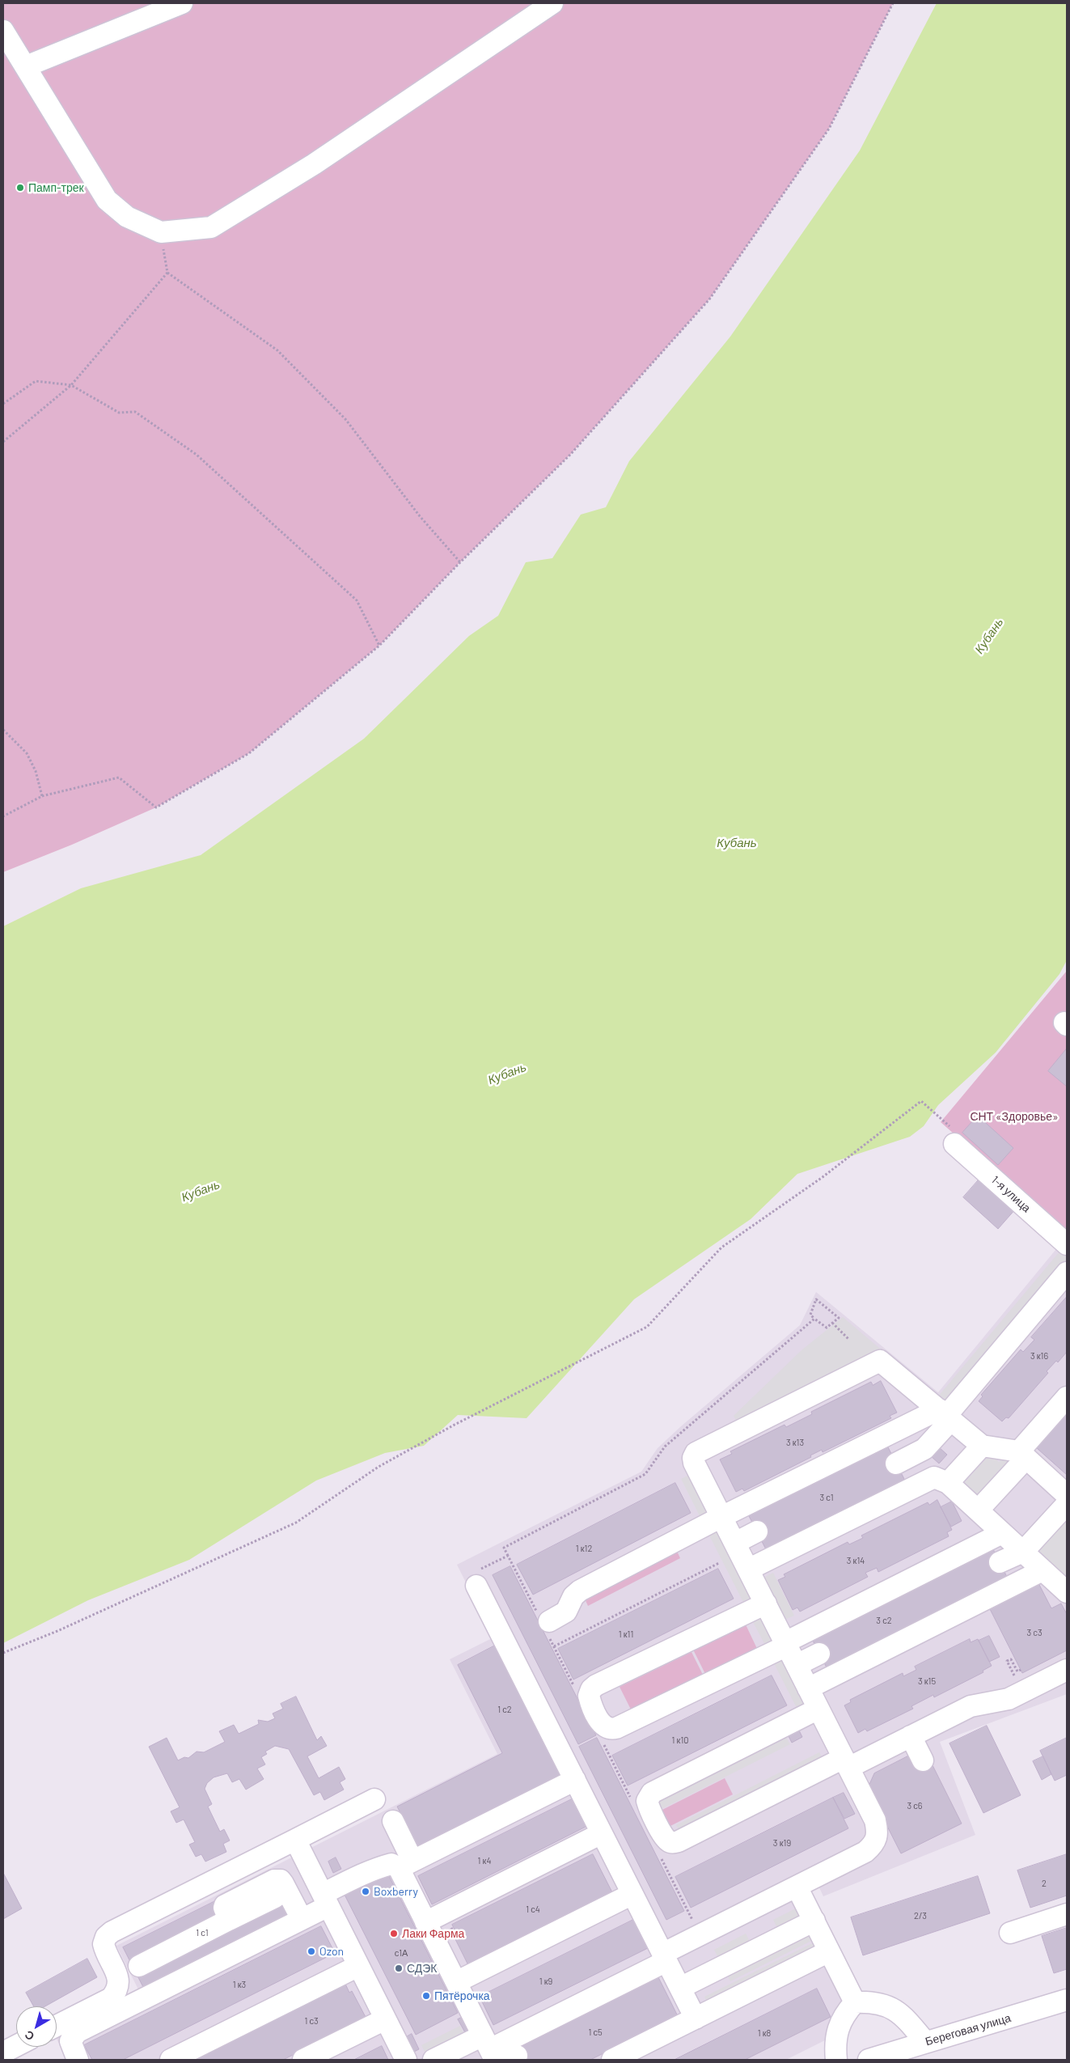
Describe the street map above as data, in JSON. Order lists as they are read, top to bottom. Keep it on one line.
{"streets":{"street":["1-я улица","Береговая улица"]},"water":["Кубань"],"parks":["СНТ «Здоровье»"],"places":["Памп-трек","Boxberry","Лаки Фарма","Ozon","СДЭК","Пятёрочка"],"house_numbers":["3 к16","3 к13","3 с1","1 к12","3 к14","3 с2","3 c3","1 к11","3 к15","1 с2","1 к10","3 с6","3 к19","1 к4","2","1 с4","2/3","1 с1","с1А","1 к9","1 к3","1 с3","1 с5","1 к8"],"north":"bottom left"}
